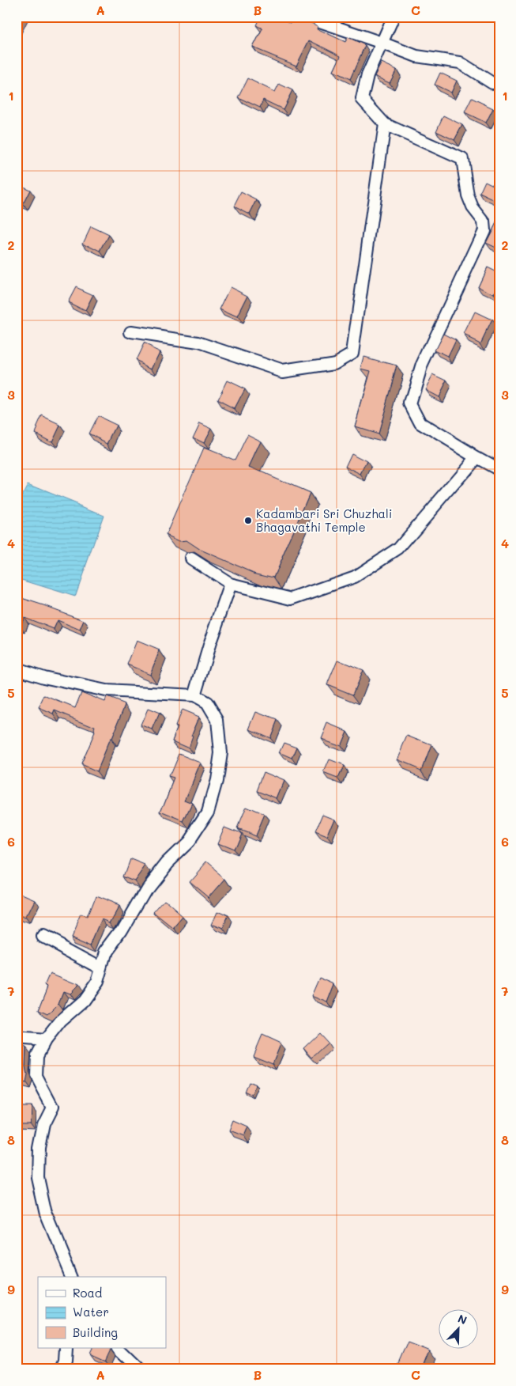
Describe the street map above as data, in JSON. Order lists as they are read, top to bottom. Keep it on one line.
{"places":["Kadambari Sri Chuzhali Bhagavathi Temple"],"legend":["Road","Water","Building"],"north":"top right","grid":{"columns":["A","B","C"],"rows":["1","2","3","4","5","6","7","8","9"]}}
